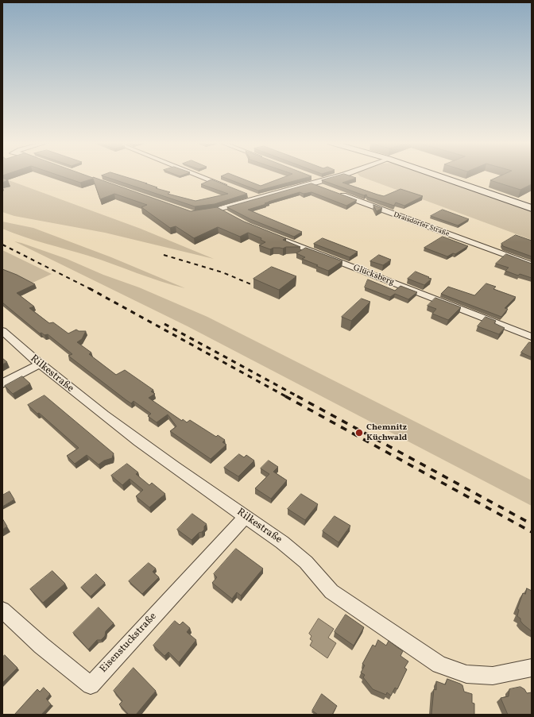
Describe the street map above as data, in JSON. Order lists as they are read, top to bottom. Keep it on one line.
{"streets":{"street":["Draisdorfer Straße","Glücksberg","Rilkestraße","Eisenstuckstraße"]},"crossings":[["Rilkestraße","Eisenstuckstraße"]],"places":["Chemnitz Küchwald"]}
